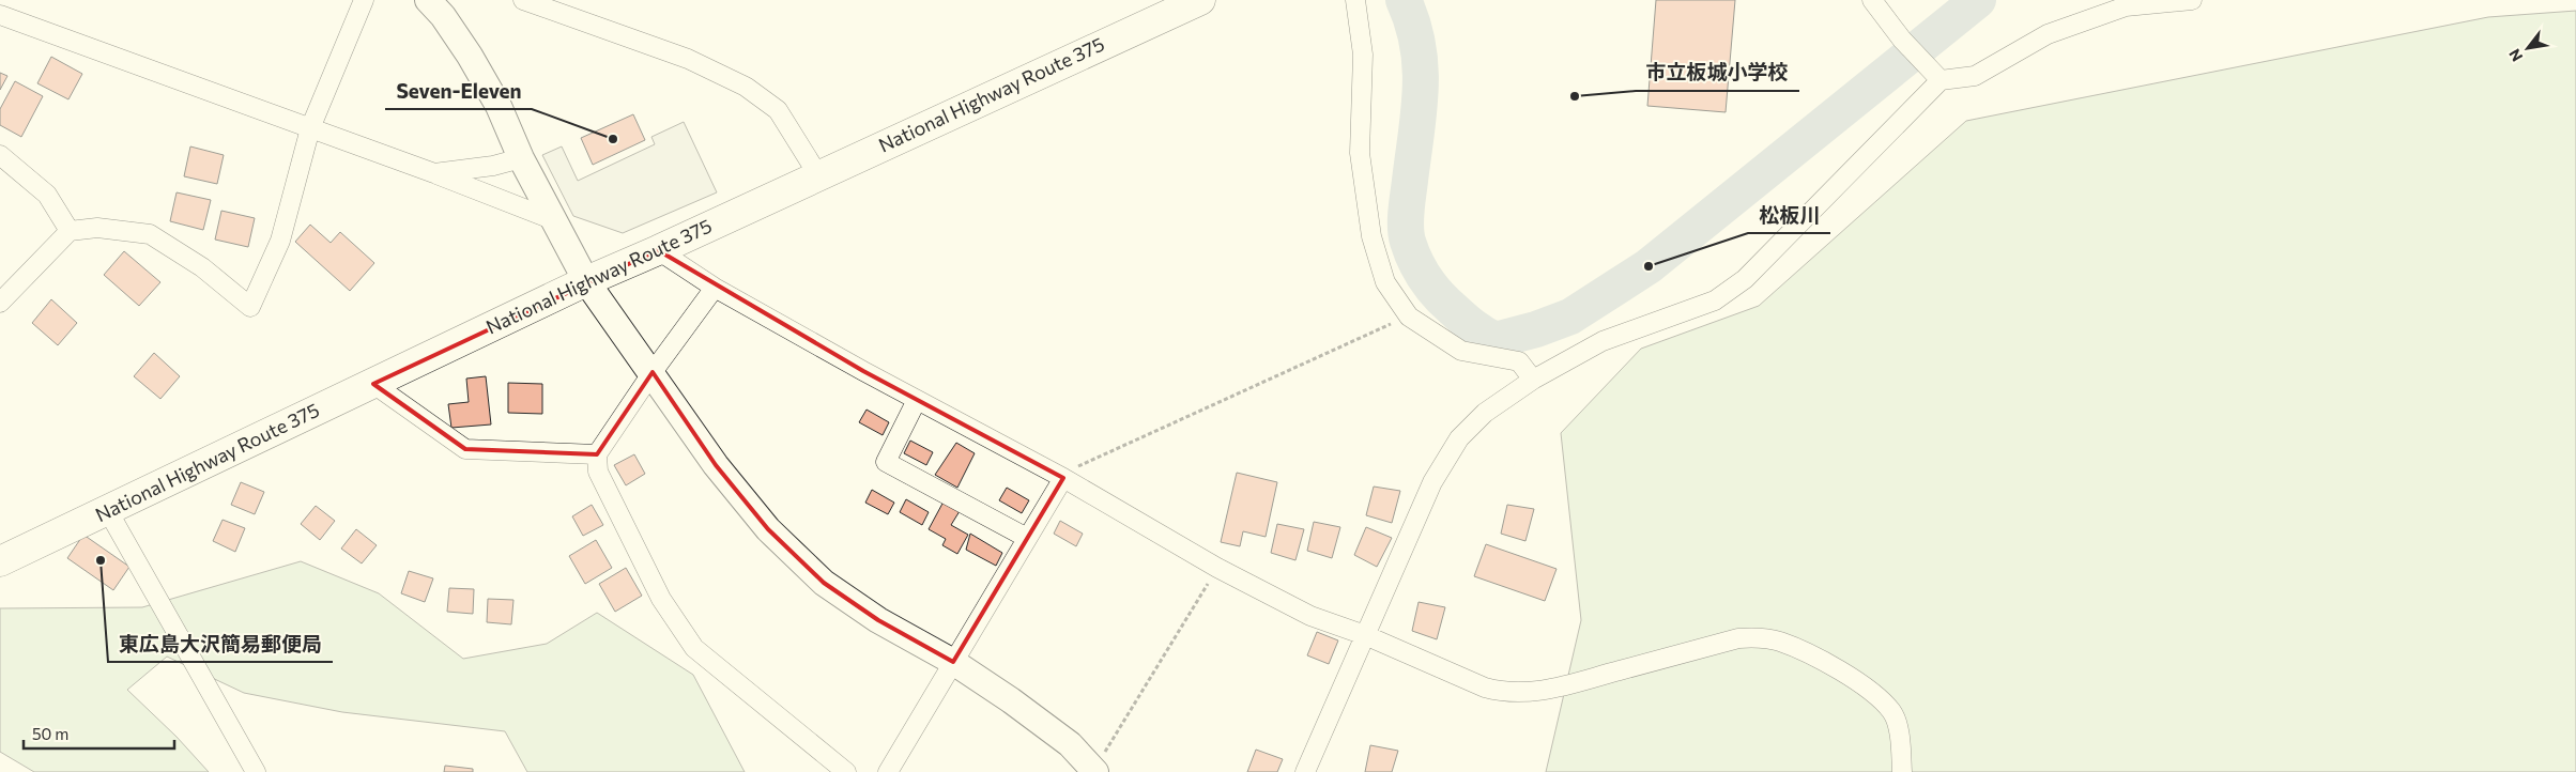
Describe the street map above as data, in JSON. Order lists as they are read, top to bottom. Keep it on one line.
{"streets":{"highway":["National Highway Route 375"]},"places":["市立板城小学校","Seven-Eleven","松板川","東広島大沢簡易郵便局"],"scale_bar":"50 m","north":"bottom left"}
